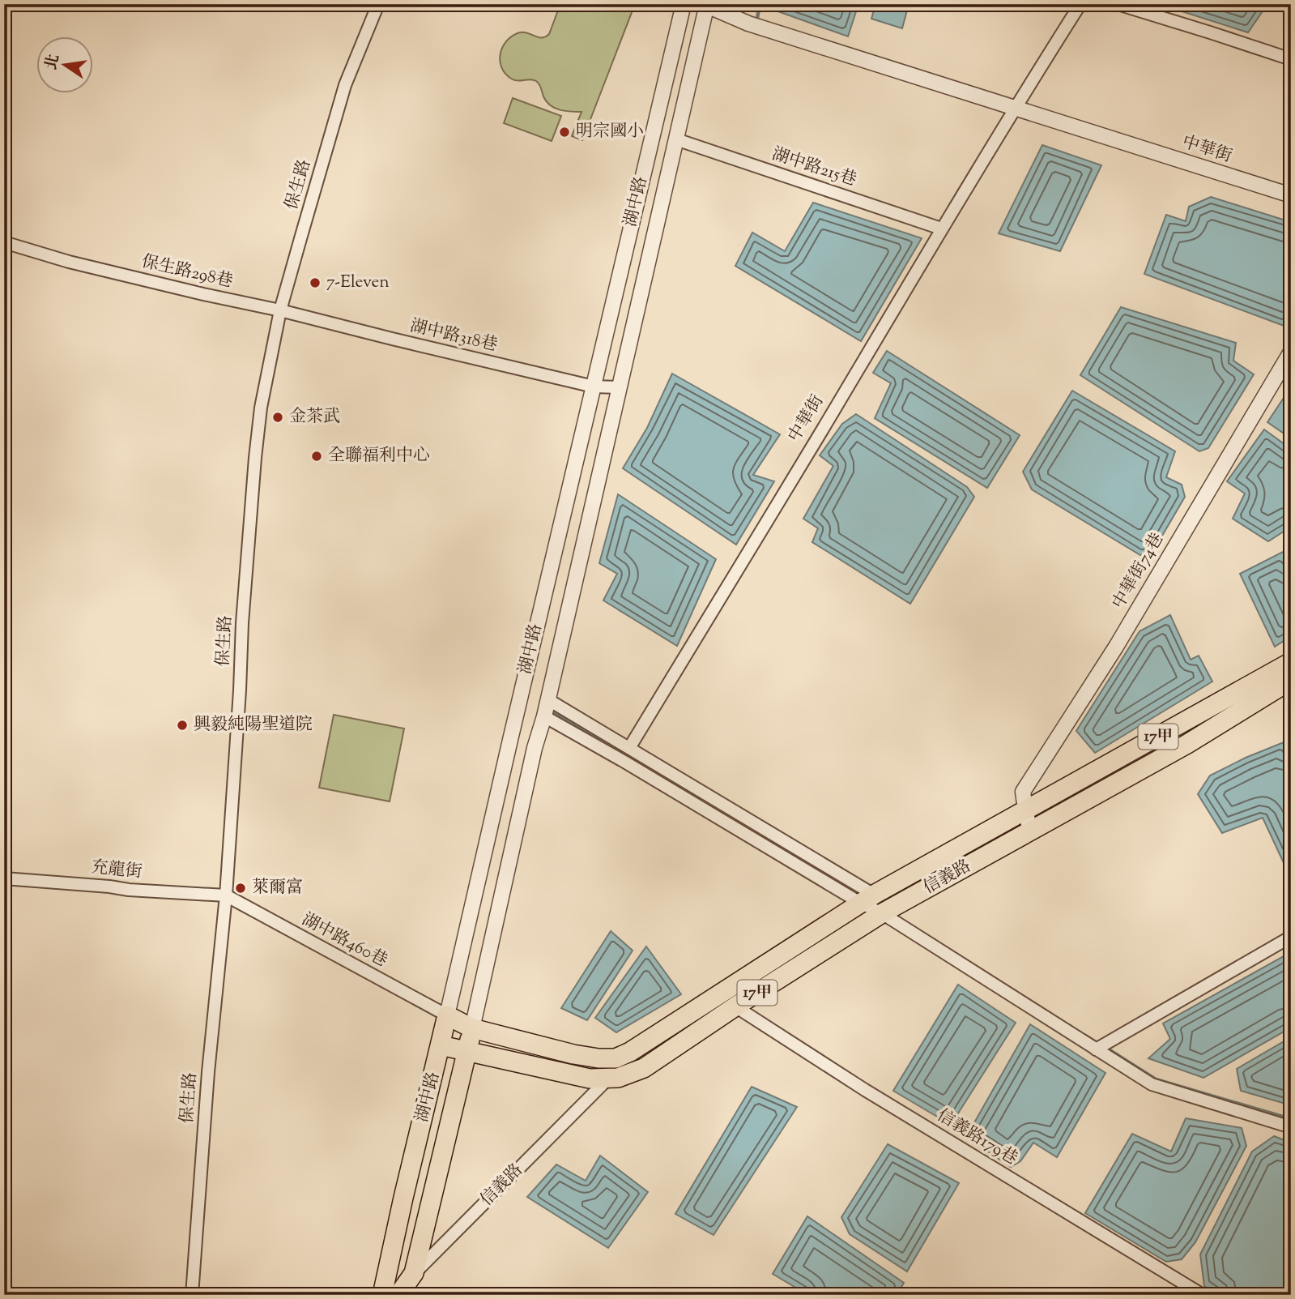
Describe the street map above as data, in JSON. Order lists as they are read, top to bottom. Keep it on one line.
{"streets":{"main road":["湖中路","17甲","信義路"],"street":["中華街","湖中路215巷","保生路","保生路298巷","湖中路318巷","中華街74巷","充龍街","湖中路460巷","信義路179巷"]},"crossings":[["中華街","湖中路215巷"],["中華街","湖中路"],["湖中路215巷","湖中路"],["保生路","保生路298巷"],["保生路","湖中路318巷"],["保生路","充龍街"],["保生路","湖中路460巷"],["湖中路","湖中路318巷"],["湖中路","17甲"],["湖中路","信義路"],["湖中路","湖中路460巷"],["保生路298巷","湖中路318巷"],["中華街74巷","信義路"],["17甲","信義路"],["17甲","湖中路460巷"],["充龍街","湖中路460巷"],["信義路","信義路179巷"]],"places":["明宗國小","7-Eleven","金茶武","全聯福利中心","興毅純陽聖道院","萊爾富"],"north":"left"}
